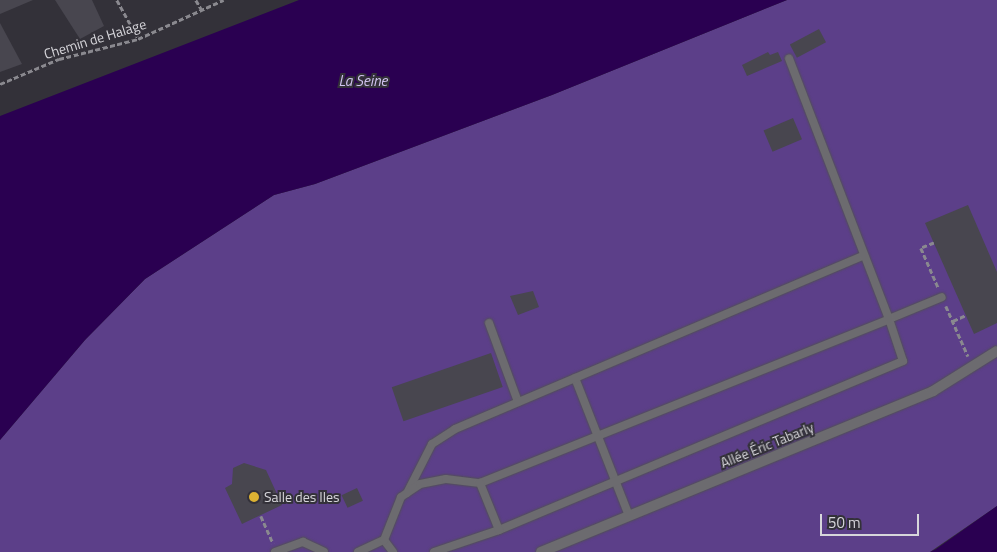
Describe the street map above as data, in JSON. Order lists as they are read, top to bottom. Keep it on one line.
{"streets":{"street":["Allée Éric Tabarly"],"path":["Chemin de Halage"]},"water":["La Seine"],"places":["Salle des Iles"],"scale_bar":"50 m"}
